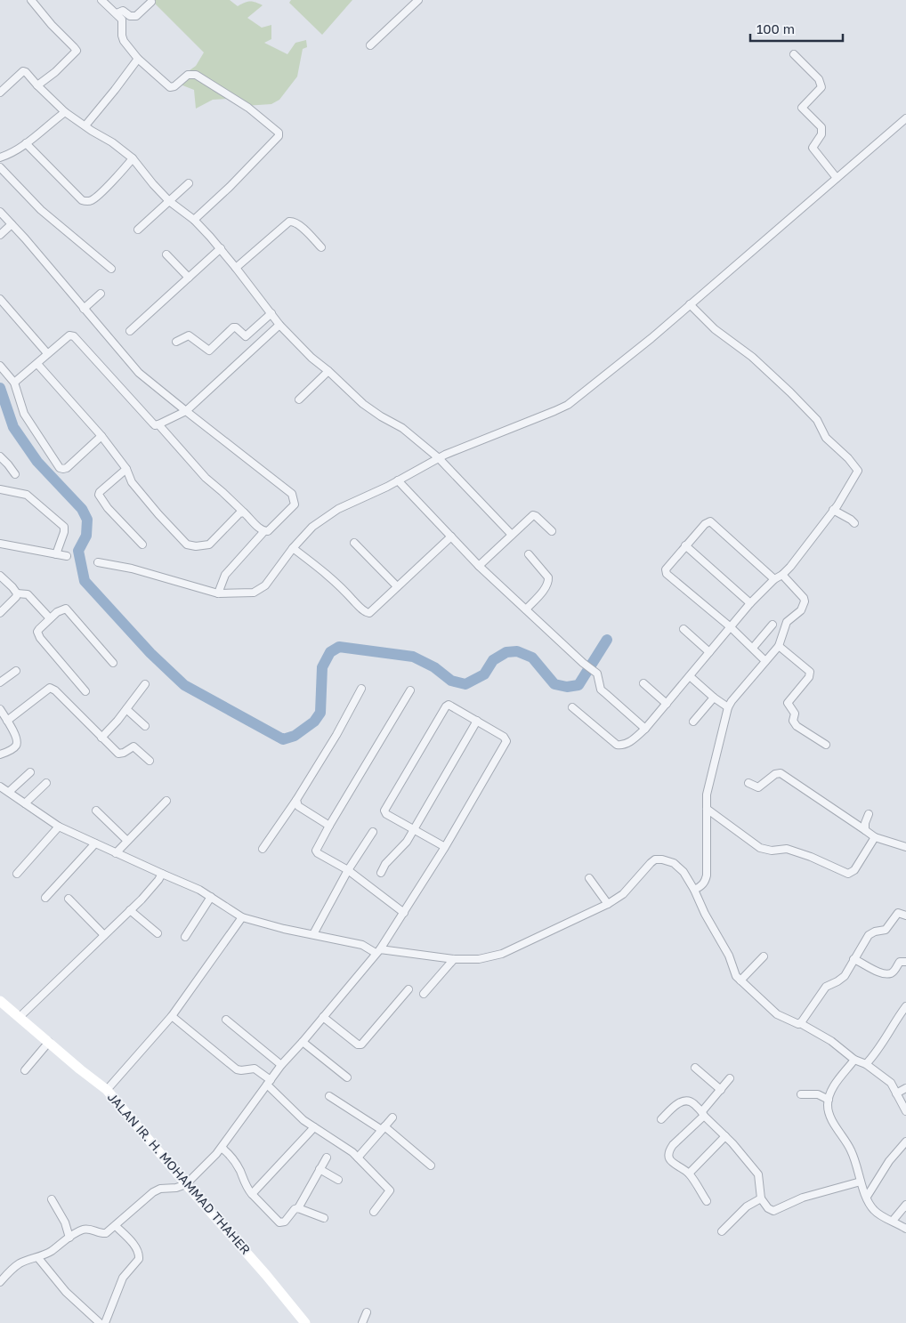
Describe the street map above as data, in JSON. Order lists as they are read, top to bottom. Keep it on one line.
{"streets":{"main road":["JALAN IR. H. MOHAMMAD THAHER"]},"scale_bar":"100 m"}
